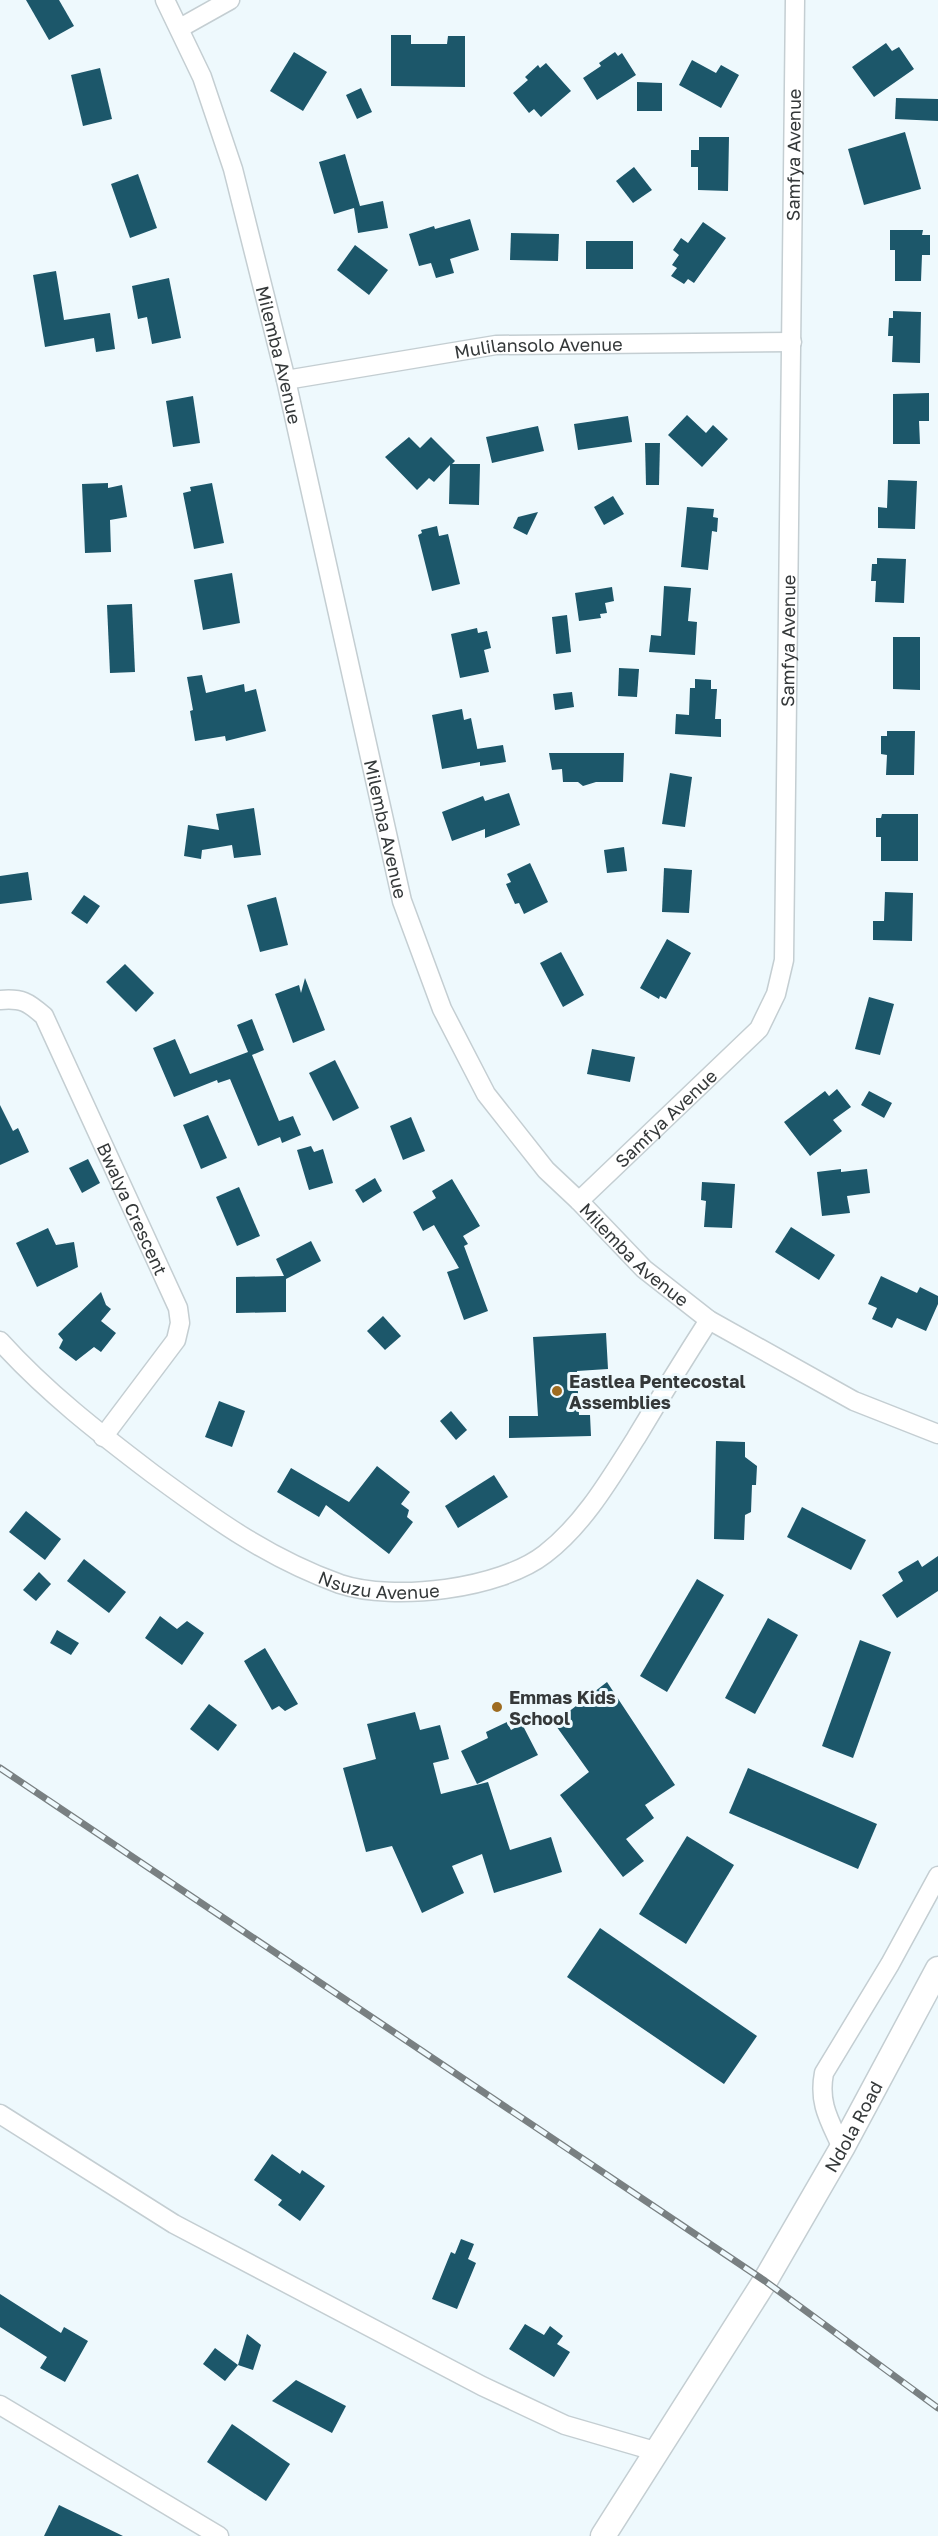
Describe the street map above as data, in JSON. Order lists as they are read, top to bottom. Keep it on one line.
{"streets":{"main road":["Ndola Road"],"street":["Samfya Avenue","Mulilansolo Avenue","Milemba Avenue","Bwalya Crescent","Nsuzu Avenue"]},"crossings":[["Samfya Avenue","Mulilansolo Avenue"],["Samfya Avenue","Milemba Avenue"],["Mulilansolo Avenue","Milemba Avenue"],["Milemba Avenue","Nsuzu Avenue"],["Bwalya Crescent","Nsuzu Avenue"]],"places":["Eastlea Pentecostal Assemblies","Emmas Kids School"]}
